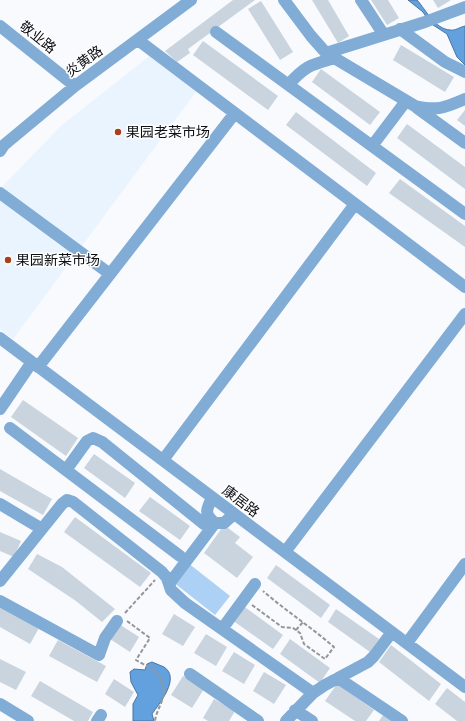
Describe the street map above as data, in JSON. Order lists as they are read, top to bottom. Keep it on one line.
{"streets":{"street":["敬业路","炎黄路","康居路"]},"crossings":[["敬业路","炎黄路"]],"places":["果园老菜市场","果园新菜市场"]}
